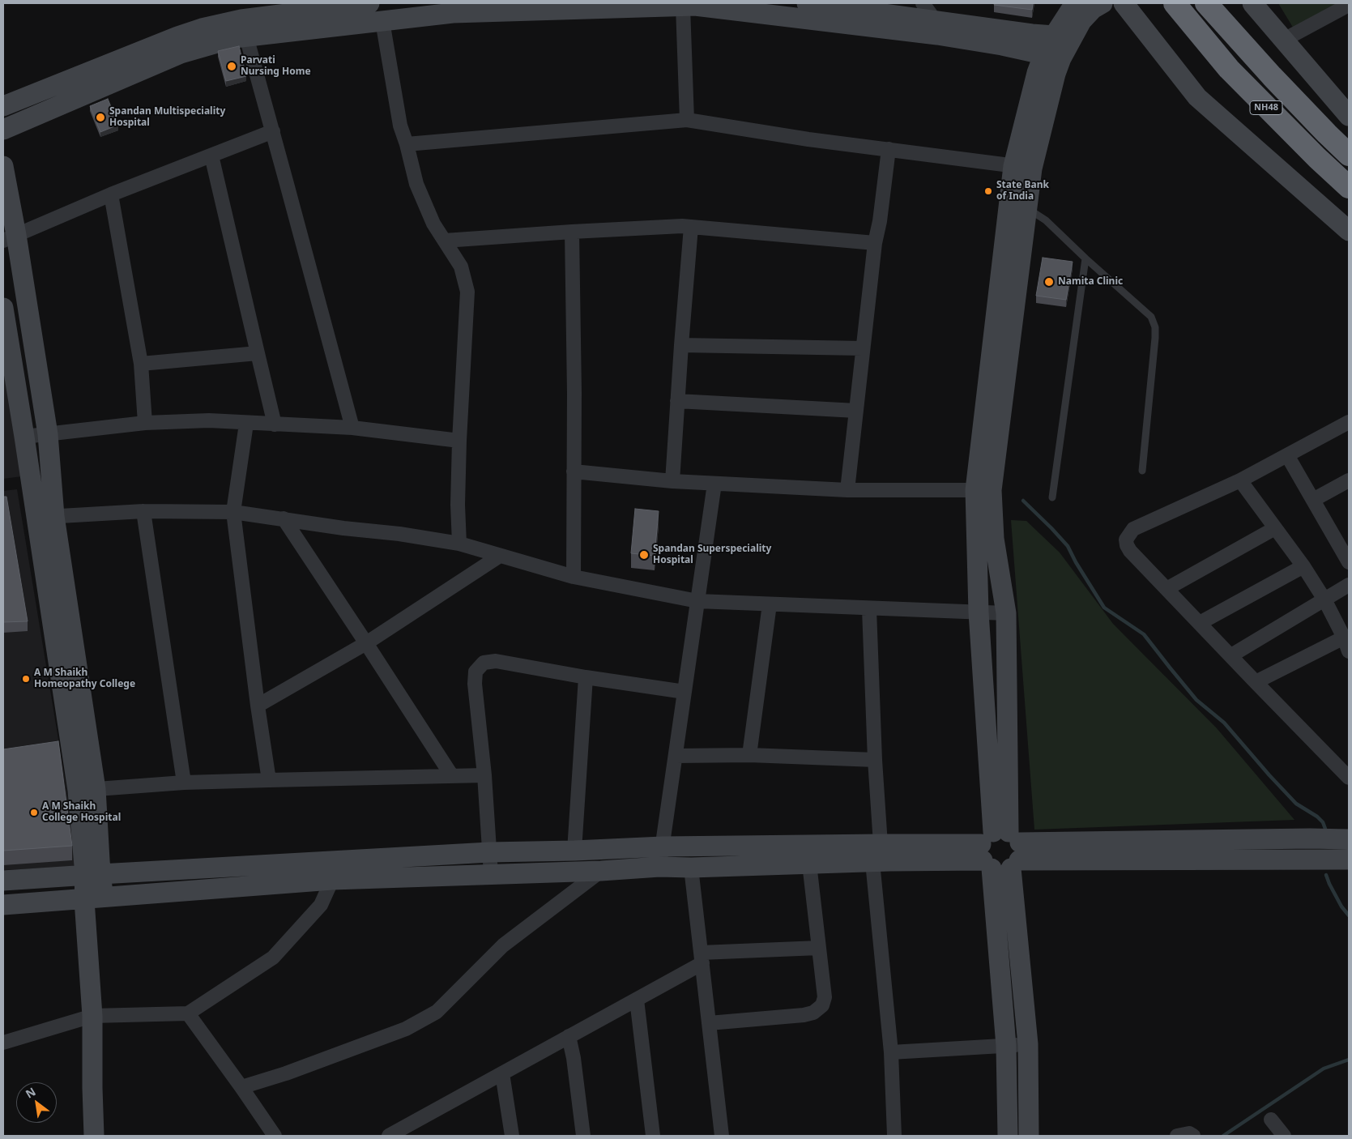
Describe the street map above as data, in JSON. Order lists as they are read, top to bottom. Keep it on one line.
{"streets":{"highway":["NH48"]},"places":["Parvati Nursing Home","Spandan Multispeciality Hospital","State Bank of India","Namita Clinic","Spandan Superspeciality Hospital","A M Shaikh Homeopathy College","A M Shaikh College Hospital"],"north":"top left"}
